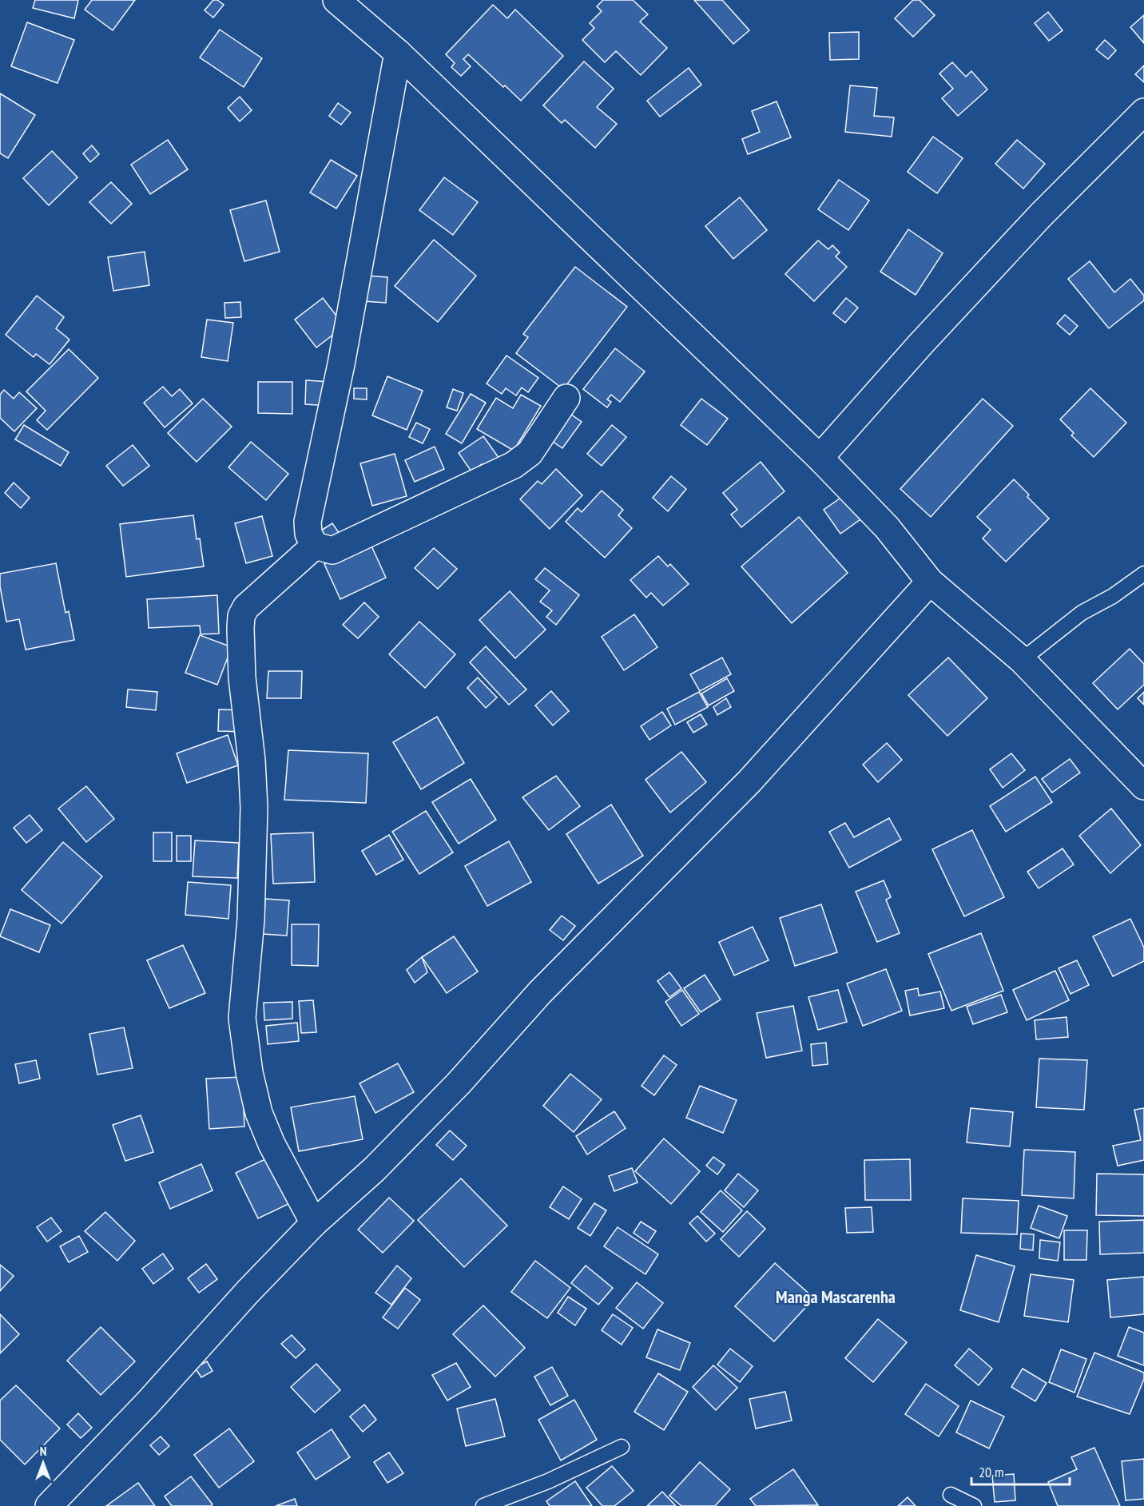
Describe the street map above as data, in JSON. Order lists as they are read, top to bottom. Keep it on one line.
{"districts":["Manga Mascarenha"],"scale_bar":"20 m","north":"top"}
